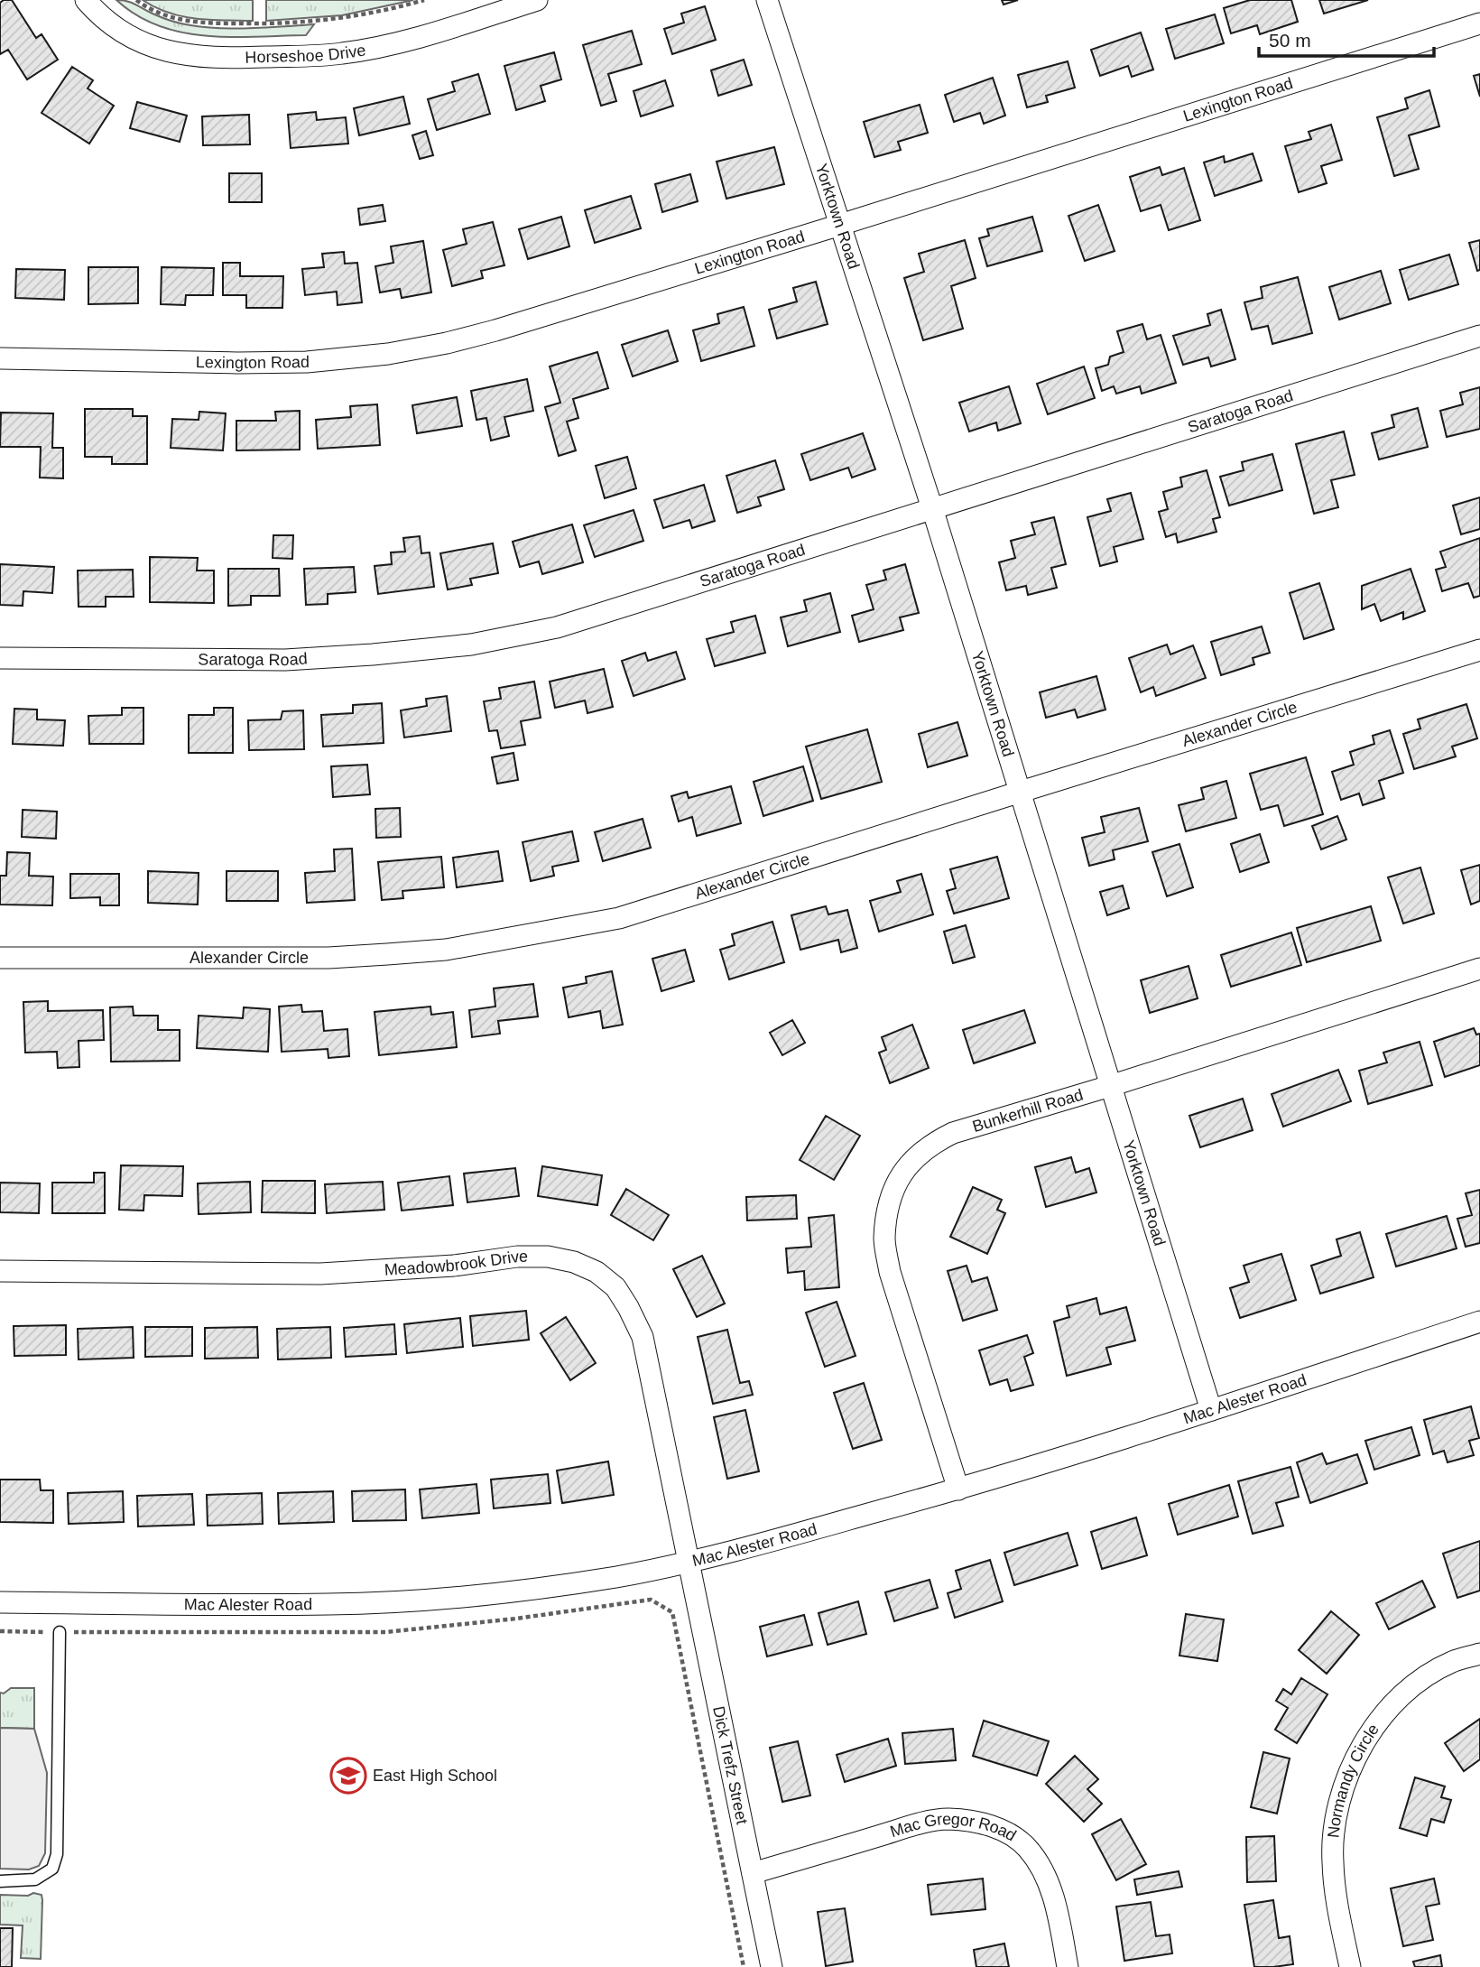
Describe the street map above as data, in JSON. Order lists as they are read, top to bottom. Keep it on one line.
{"streets":{"street":["Horseshoe Drive","Lexington Road","Yorktown Road","Saratoga Road","Alexander Circle","Bunkerhill Road","Meadowbrook Drive","Mac Alester Road","Dick Trefz Street","Normandy Circle","Mac Gregor Road"]},"crossings":[["Lexington Road","Yorktown Road"],["Yorktown Road","Saratoga Road"],["Yorktown Road","Alexander Circle"],["Yorktown Road","Bunkerhill Road"],["Yorktown Road","Mac Alester Road"],["Bunkerhill Road","Mac Alester Road"],["Meadowbrook Drive","Mac Alester Road"],["Meadowbrook Drive","Dick Trefz Street"],["Mac Alester Road","Dick Trefz Street"],["Dick Trefz Street","Mac Gregor Road"]],"places":{"school or university":["East High School"]},"scale_bar":"50 m"}
